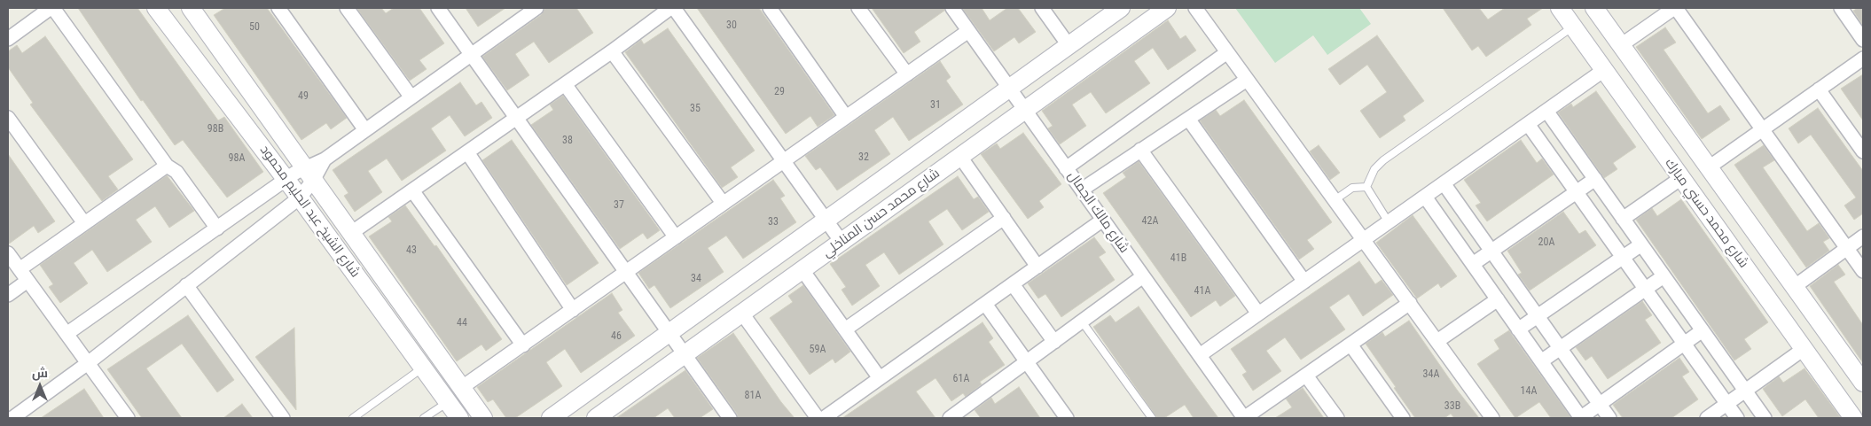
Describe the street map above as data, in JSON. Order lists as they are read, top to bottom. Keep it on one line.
{"streets":{"street":["شارع الشيخ عبد الحليم محمود","شارع مالك الجمال","شارع محمد حسن المناخلي","شارع محمد حسني مبارك"]},"crossings":[["شارع مالك الجمال","شارع محمد حسن المناخلي"]],"house_numbers":["30","50","29","49","31","35","98B","38","32","98A","37","42A","33","20A","43","41B","34","41A","44","46","59A","34A","61A","14A","81A","33B"],"north":"top"}
